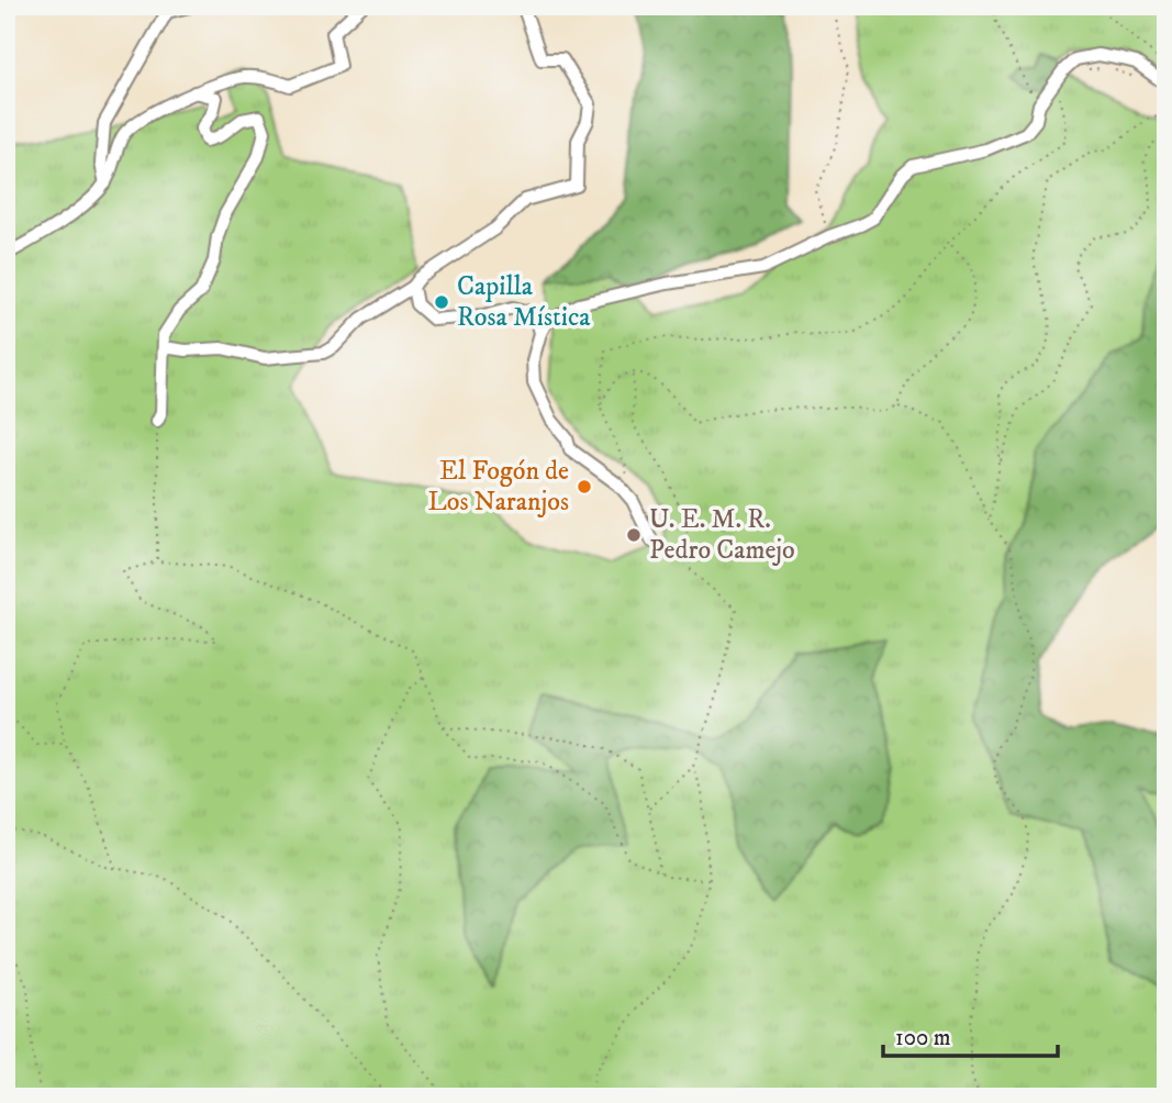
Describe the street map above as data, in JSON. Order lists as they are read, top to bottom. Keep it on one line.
{"places":["Capilla Rosa Mística","El Fogón de Los Naranjos","U. E. M. R. Pedro Camejo"],"scale_bar":"100 m"}
